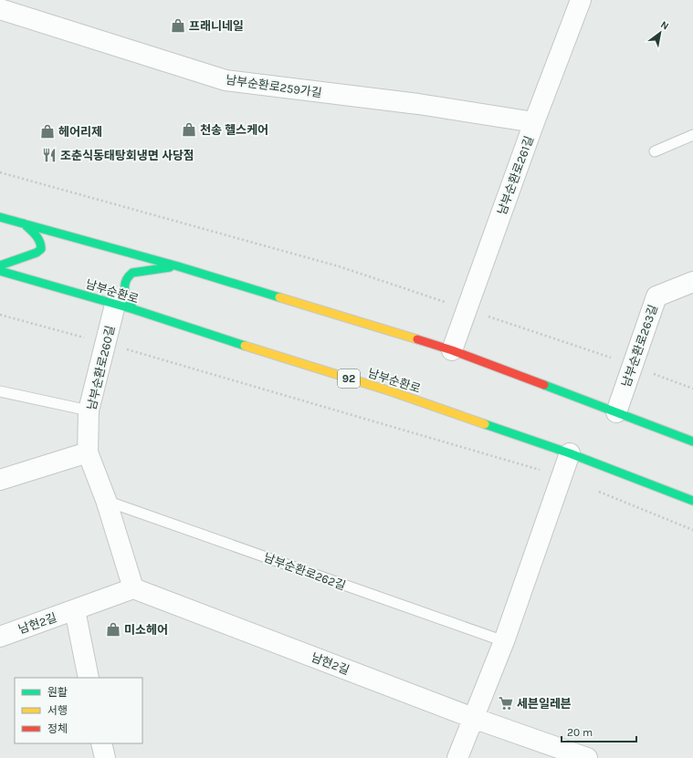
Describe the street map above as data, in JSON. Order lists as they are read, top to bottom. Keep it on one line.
{"streets":{"main road":["남부순환로","92"],"street":["남부순환로259가길","남부순환로261길","남부순환로263길","남부순환로260길","남현2길"],"lane":["남부순환로262길"]},"crossings":[["남부순환로259가길","남부순환로261길"],["남부순환로","남부순환로260길"],["남부순환로260길","남부순환로262길"],["남부순환로260길","남현2길"]],"places":{"shop":["프래니네일","천송 헬스케어","헤어리제","미소헤어"],"restaurant":["조춘식동태탕회냉면 사당점"],"supermarket":["세븐일레븐"]},"legend":["원활","서행","정체"],"scale_bar":"20 m","north":"top right"}
